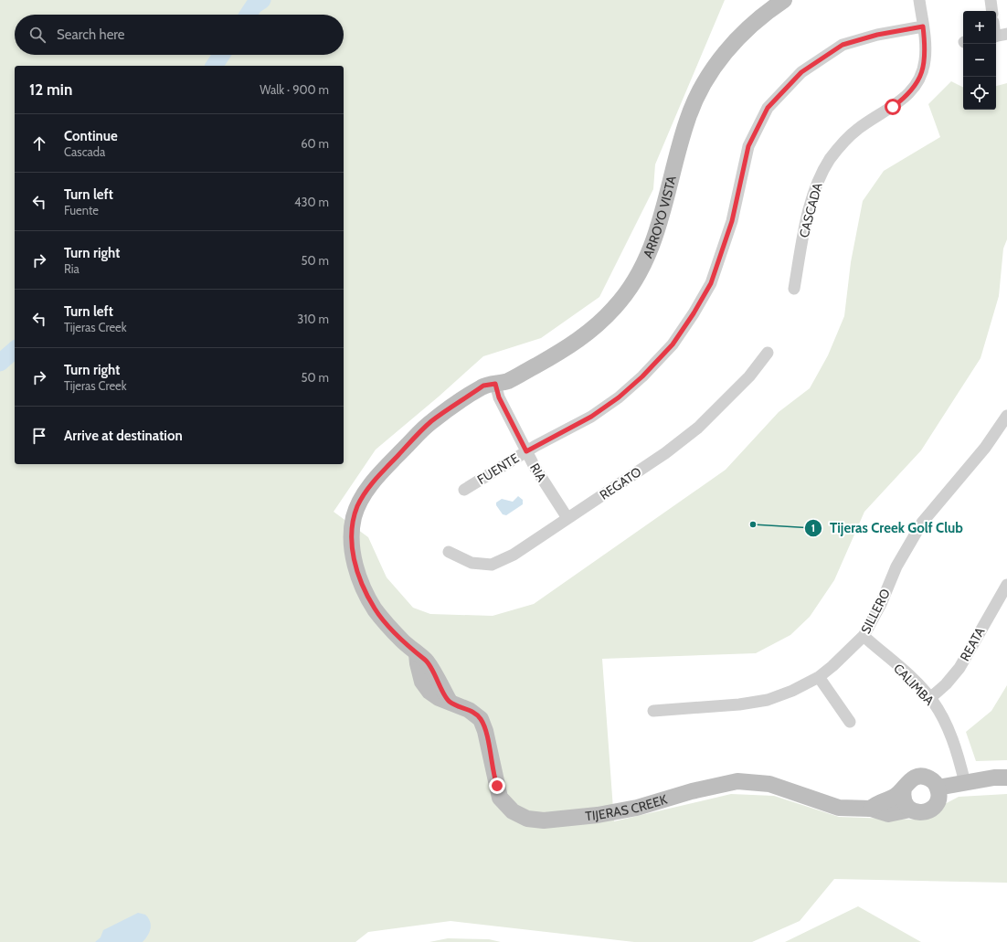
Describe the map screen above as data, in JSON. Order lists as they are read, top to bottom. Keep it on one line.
{"streets":{"street":["CASCADA","ARROYO VISTA","FUENTE","RIA","REGATO","SILLERO","REATA","CALIMBA","TIJERAS CREEK"]},"crossings":[["CASCADA","FUENTE"],["ARROYO VISTA","RIA"],["ARROYO VISTA","TIJERAS CREEK"],["FUENTE","RIA"],["RIA","REGATO"],["RIA","TIJERAS CREEK"],["SILLERO","CALIMBA"],["REATA","CALIMBA"]],"places":["Tijeras Creek Golf Club"],"page":{"map_buttons":["+","−"],"search":"Search here","heading":["12 min","Walk · 900 m"],"list":[["Continue","Cascada","60 m"],["Turn left","Fuente","430 m"],["Turn right","Ria","50 m"],["Turn left","Tijeras Creek","310 m"],["Turn right","Tijeras Creek","50 m"],"Arrive at destination"]}}
